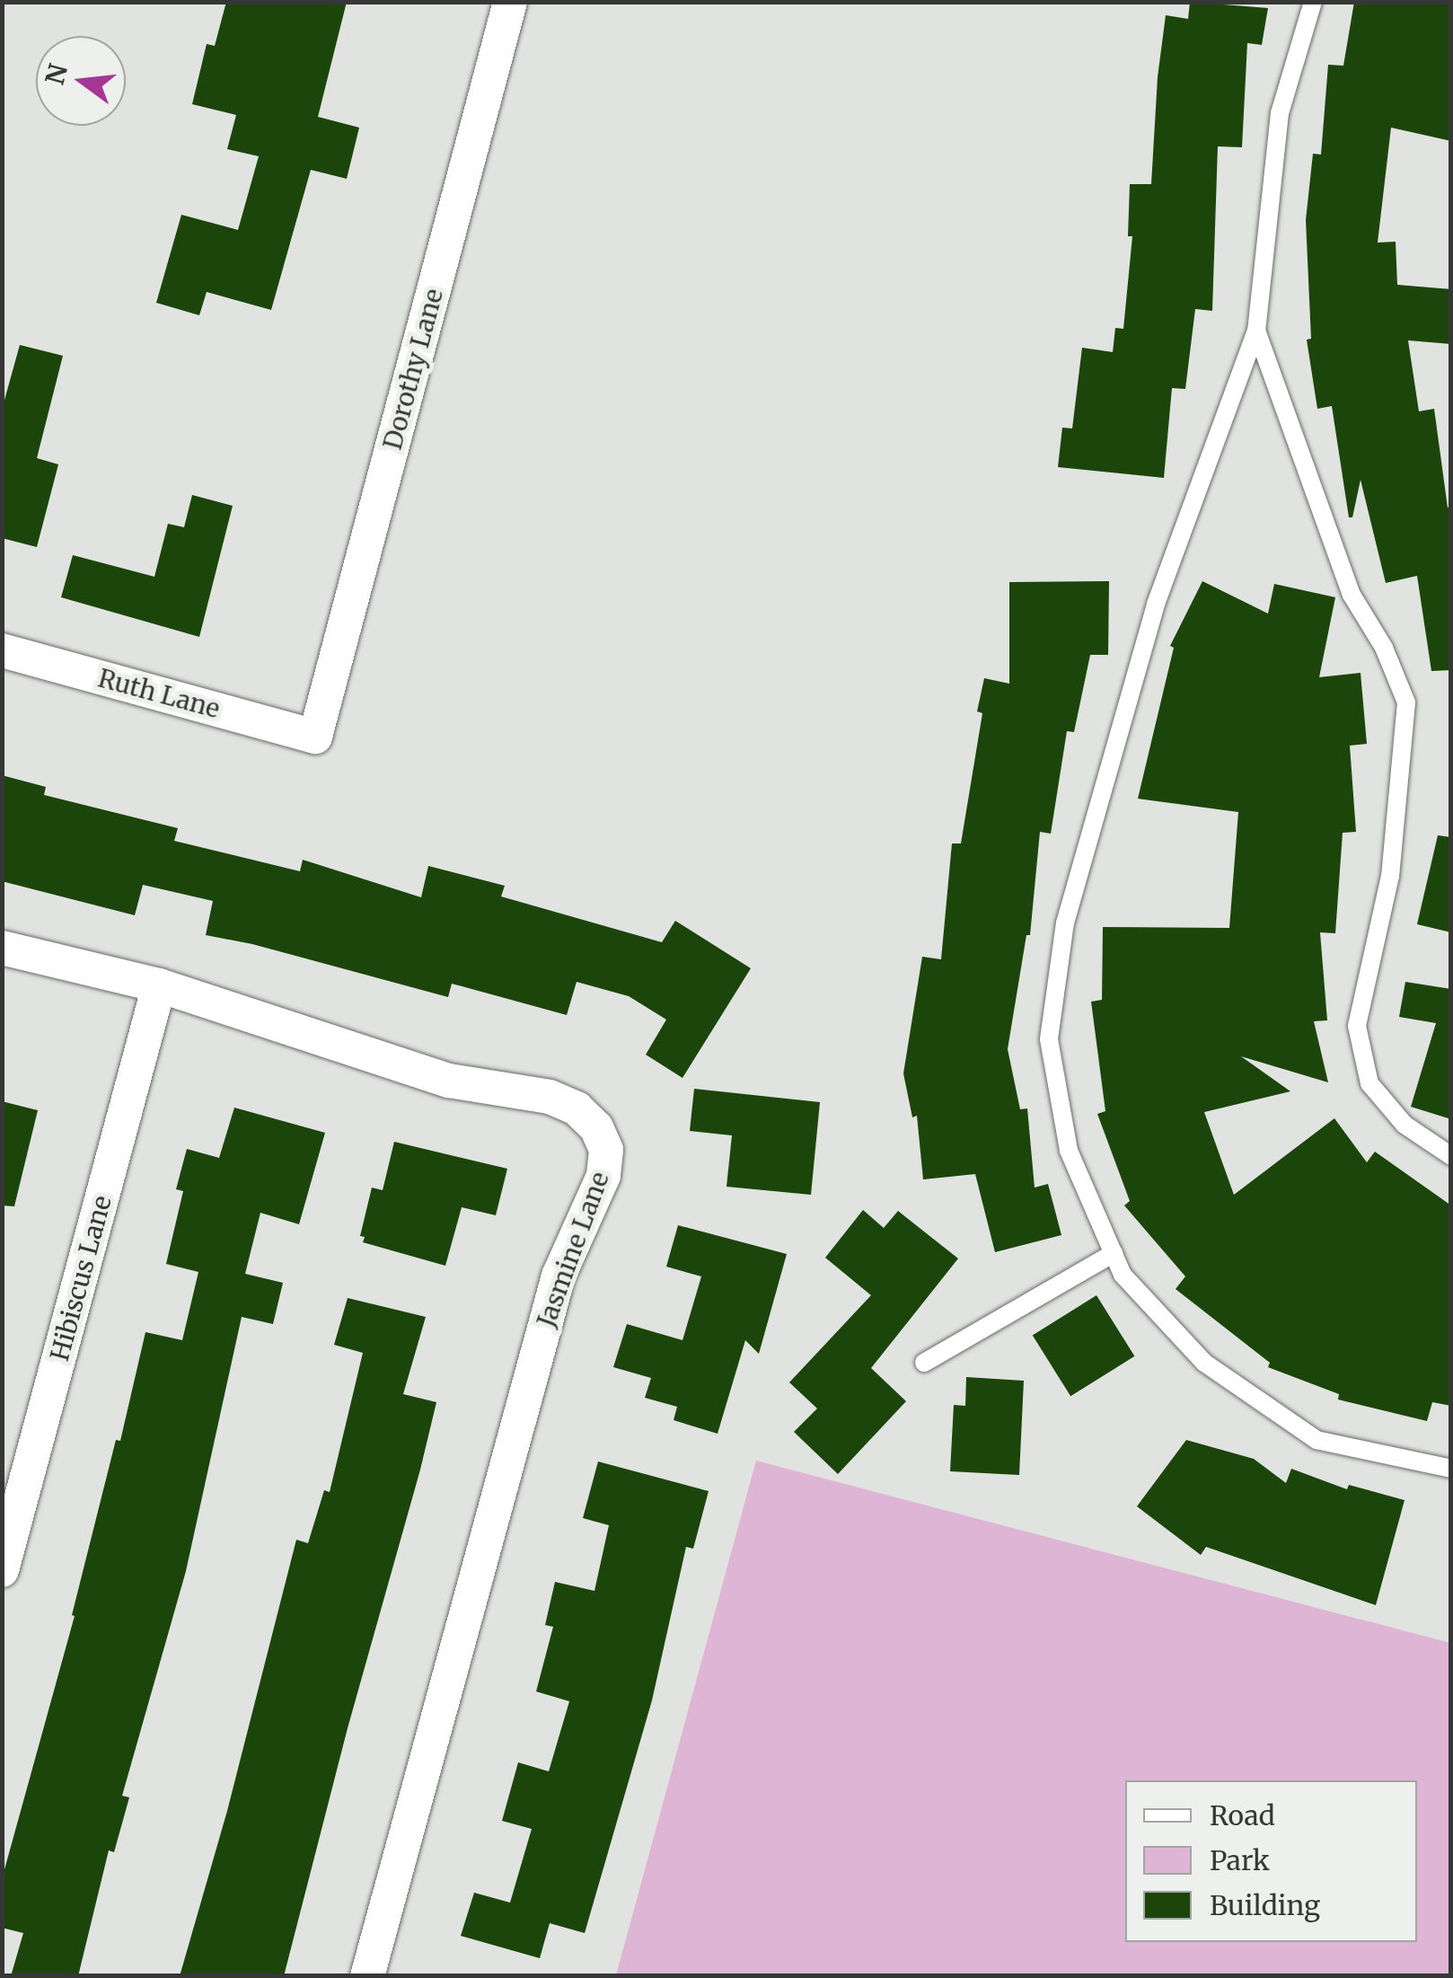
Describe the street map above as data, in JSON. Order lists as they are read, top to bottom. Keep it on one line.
{"streets":{"street":["Dorothy Lane","Ruth Lane","Jasmine Lane","Hibiscus Lane"]},"crossings":[["Dorothy Lane","Ruth Lane"],["Jasmine Lane","Hibiscus Lane"]],"legend":["Road","Park","Building"],"north":"left"}
